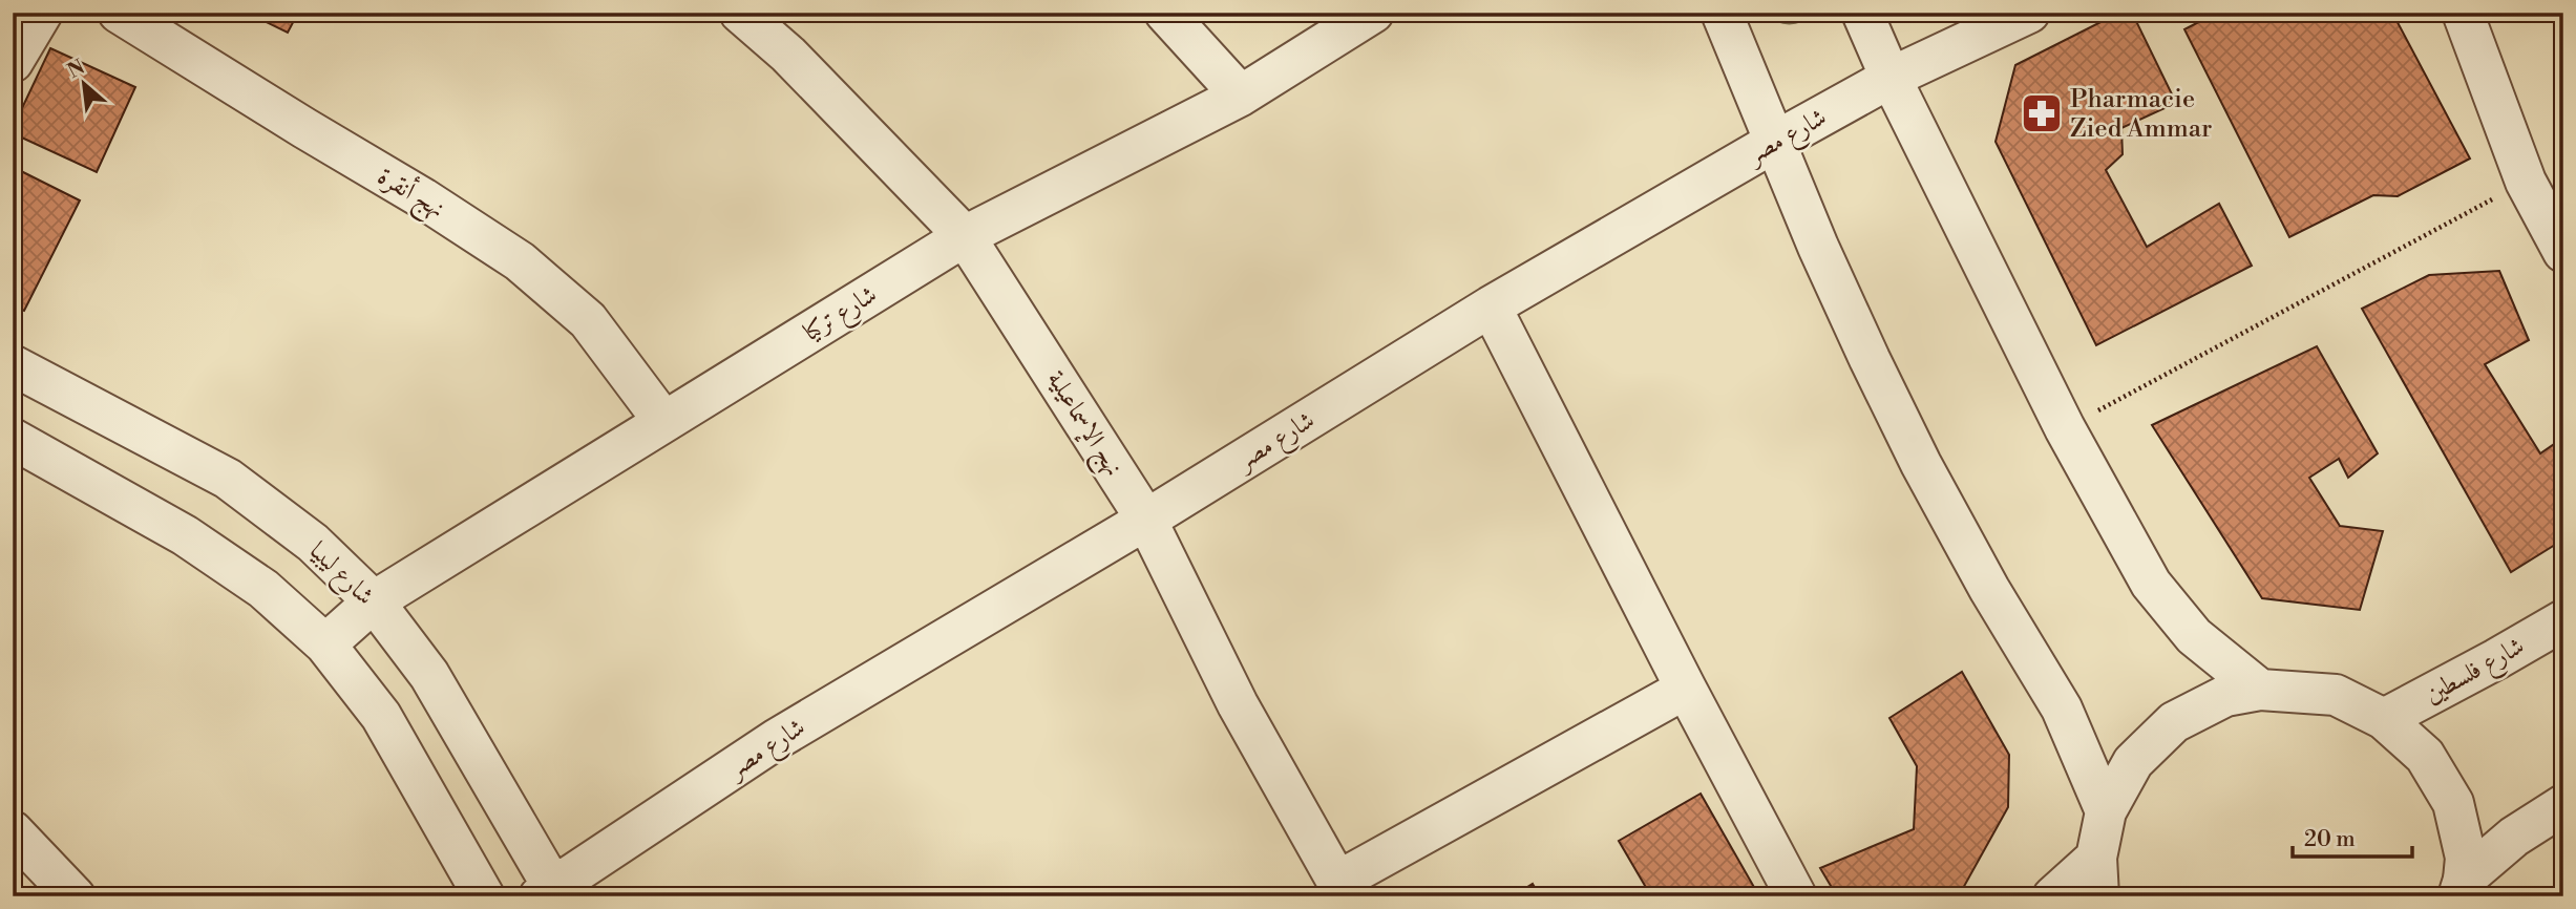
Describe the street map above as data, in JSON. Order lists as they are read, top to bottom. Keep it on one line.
{"streets":{"street":["شارع مصر","نهج أنقرة","شارع تركيا","نهج الإسماعيلية","شارع ليبيا","شارع فلسطين"]},"crossings":[["شارع مصر","نهج الإسماعيلية"],["شارع مصر","شارع ليبيا"],["نهج أنقرة","شارع تركيا"],["شارع تركيا","نهج الإسماعيلية"],["شارع تركيا","شارع ليبيا"]],"places":{"pharmacy":["Pharmacie Zied Ammar"]},"scale_bar":"20 m","north":"top left"}
